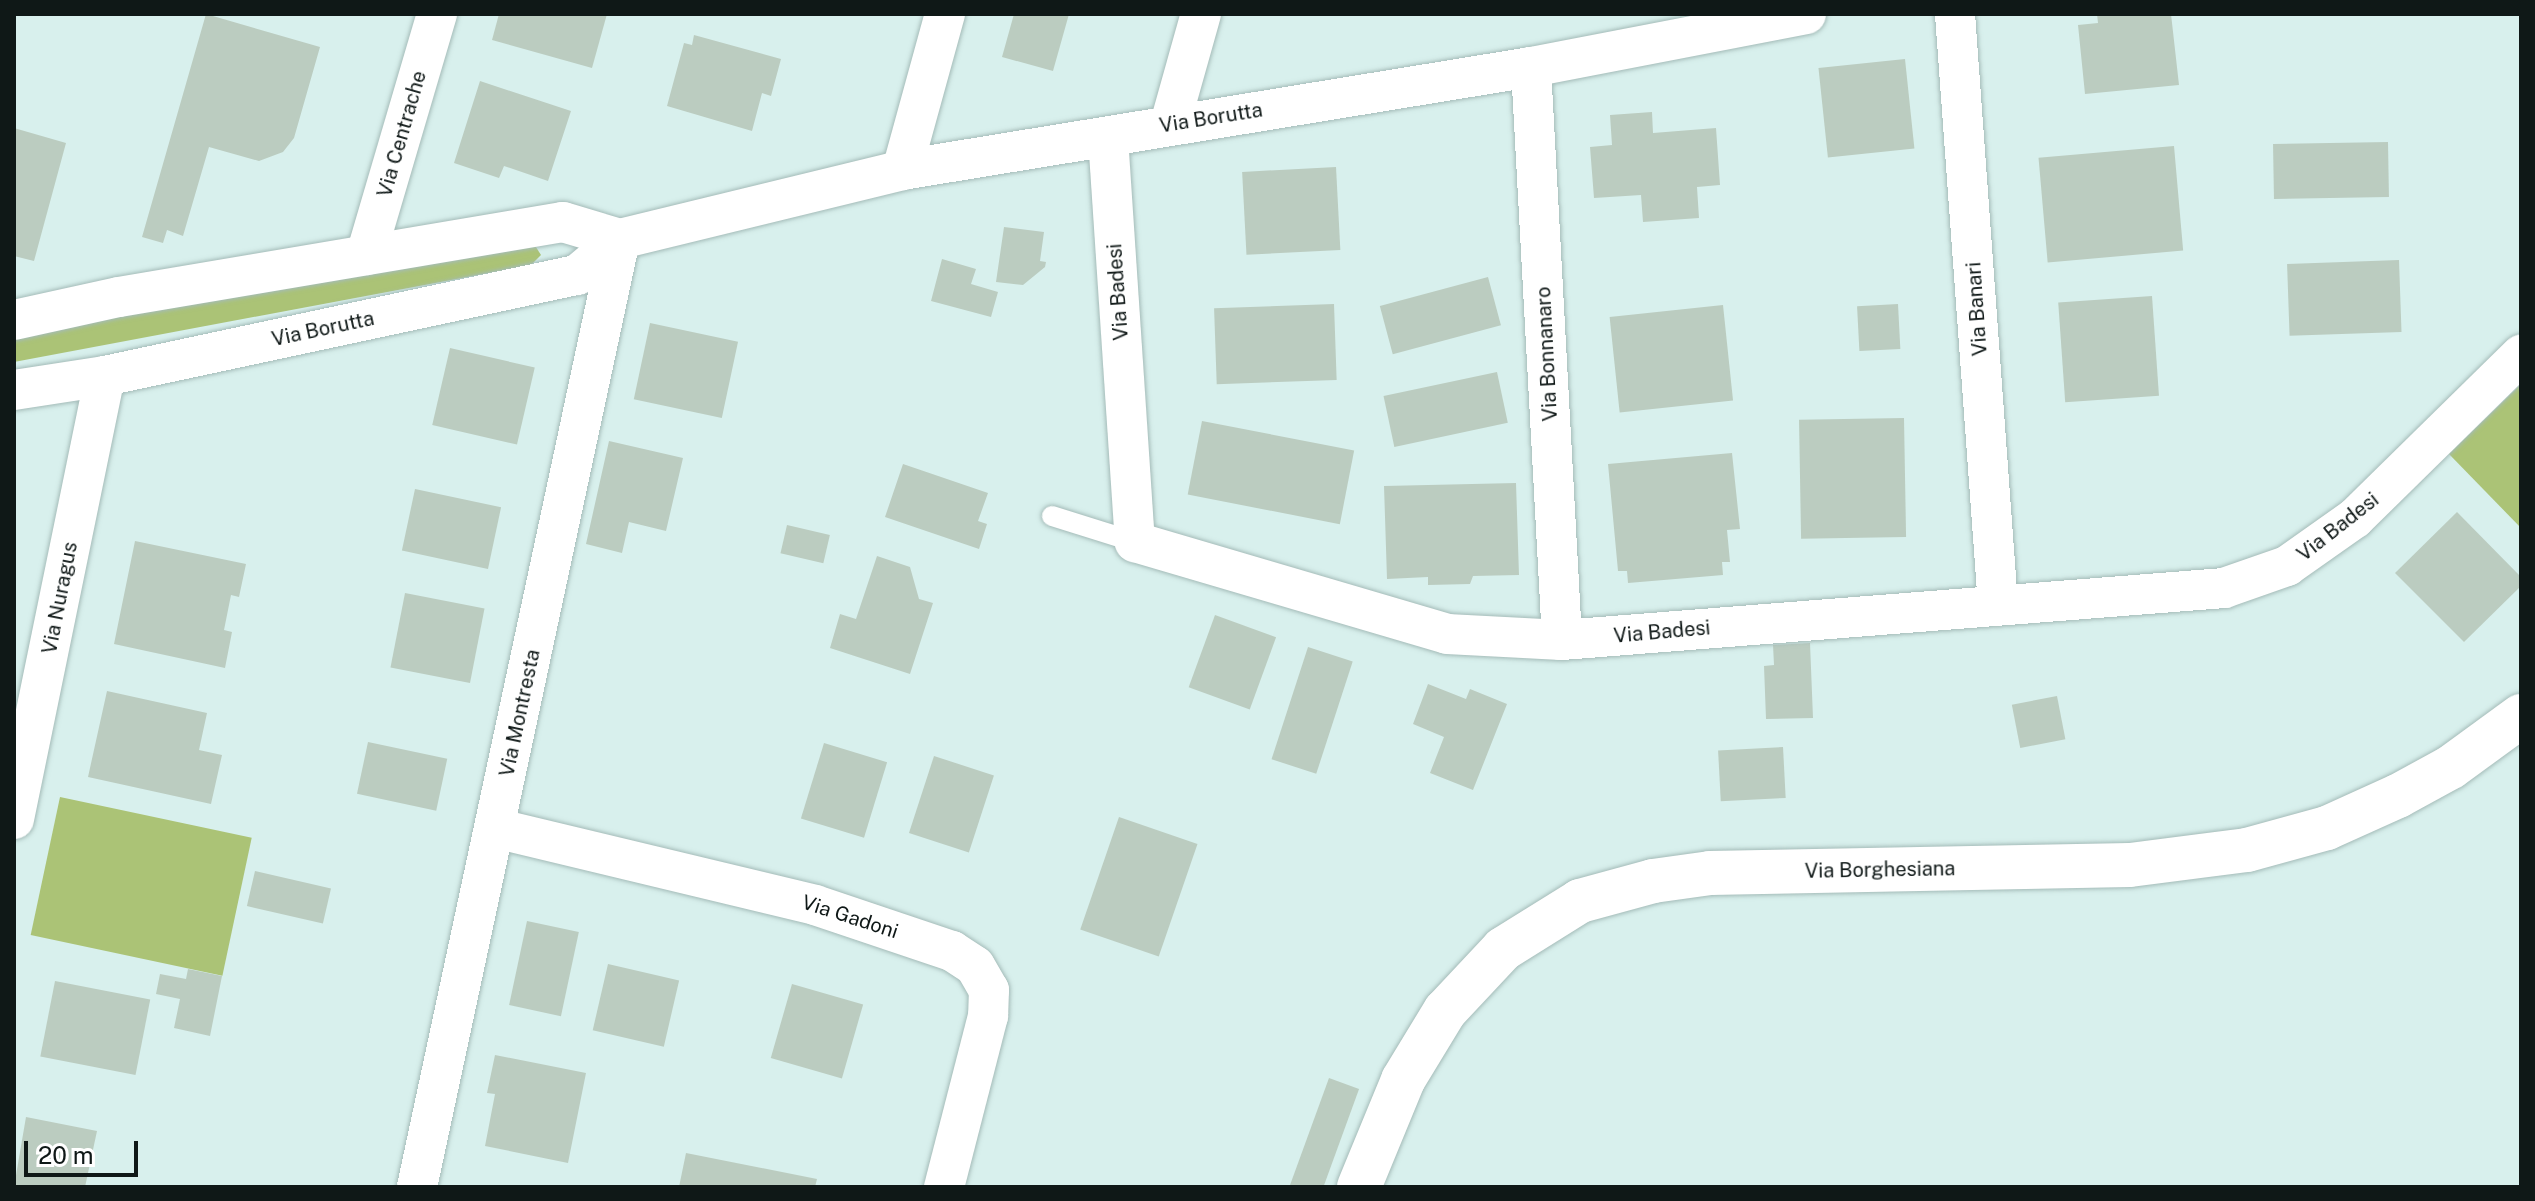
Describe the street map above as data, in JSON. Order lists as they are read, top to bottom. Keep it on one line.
{"streets":{"street":["Via Borutta","Via Centrache","Via Badesi","Via Banari","Via Bonnanaro","Via Nuragus","Via Montresta","Via Borghesiana","Via Gadoni"]},"crossings":[["Via Borutta","Via Badesi"],["Via Borutta","Via Bonnanaro"],["Via Borutta","Via Nuragus"],["Via Borutta","Via Montresta"],["Via Badesi","Via Banari"],["Via Badesi","Via Bonnanaro"],["Via Montresta","Via Gadoni"]],"scale_bar":"20 m"}
